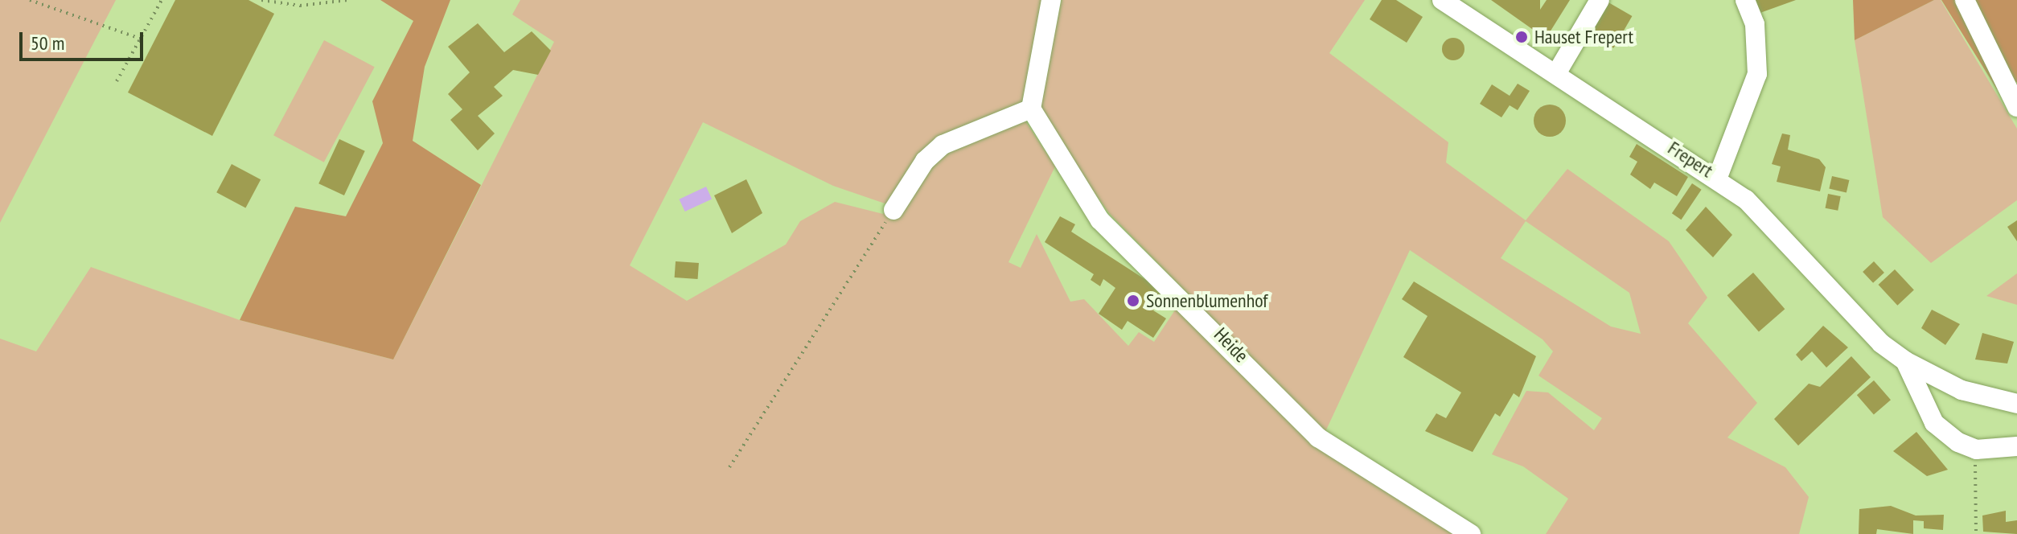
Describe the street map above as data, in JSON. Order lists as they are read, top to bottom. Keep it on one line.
{"streets":{"street":["Frepert","Heide"]},"places":["Hauset Frepert","Sonnenblumenhof"],"scale_bar":"50 m"}
